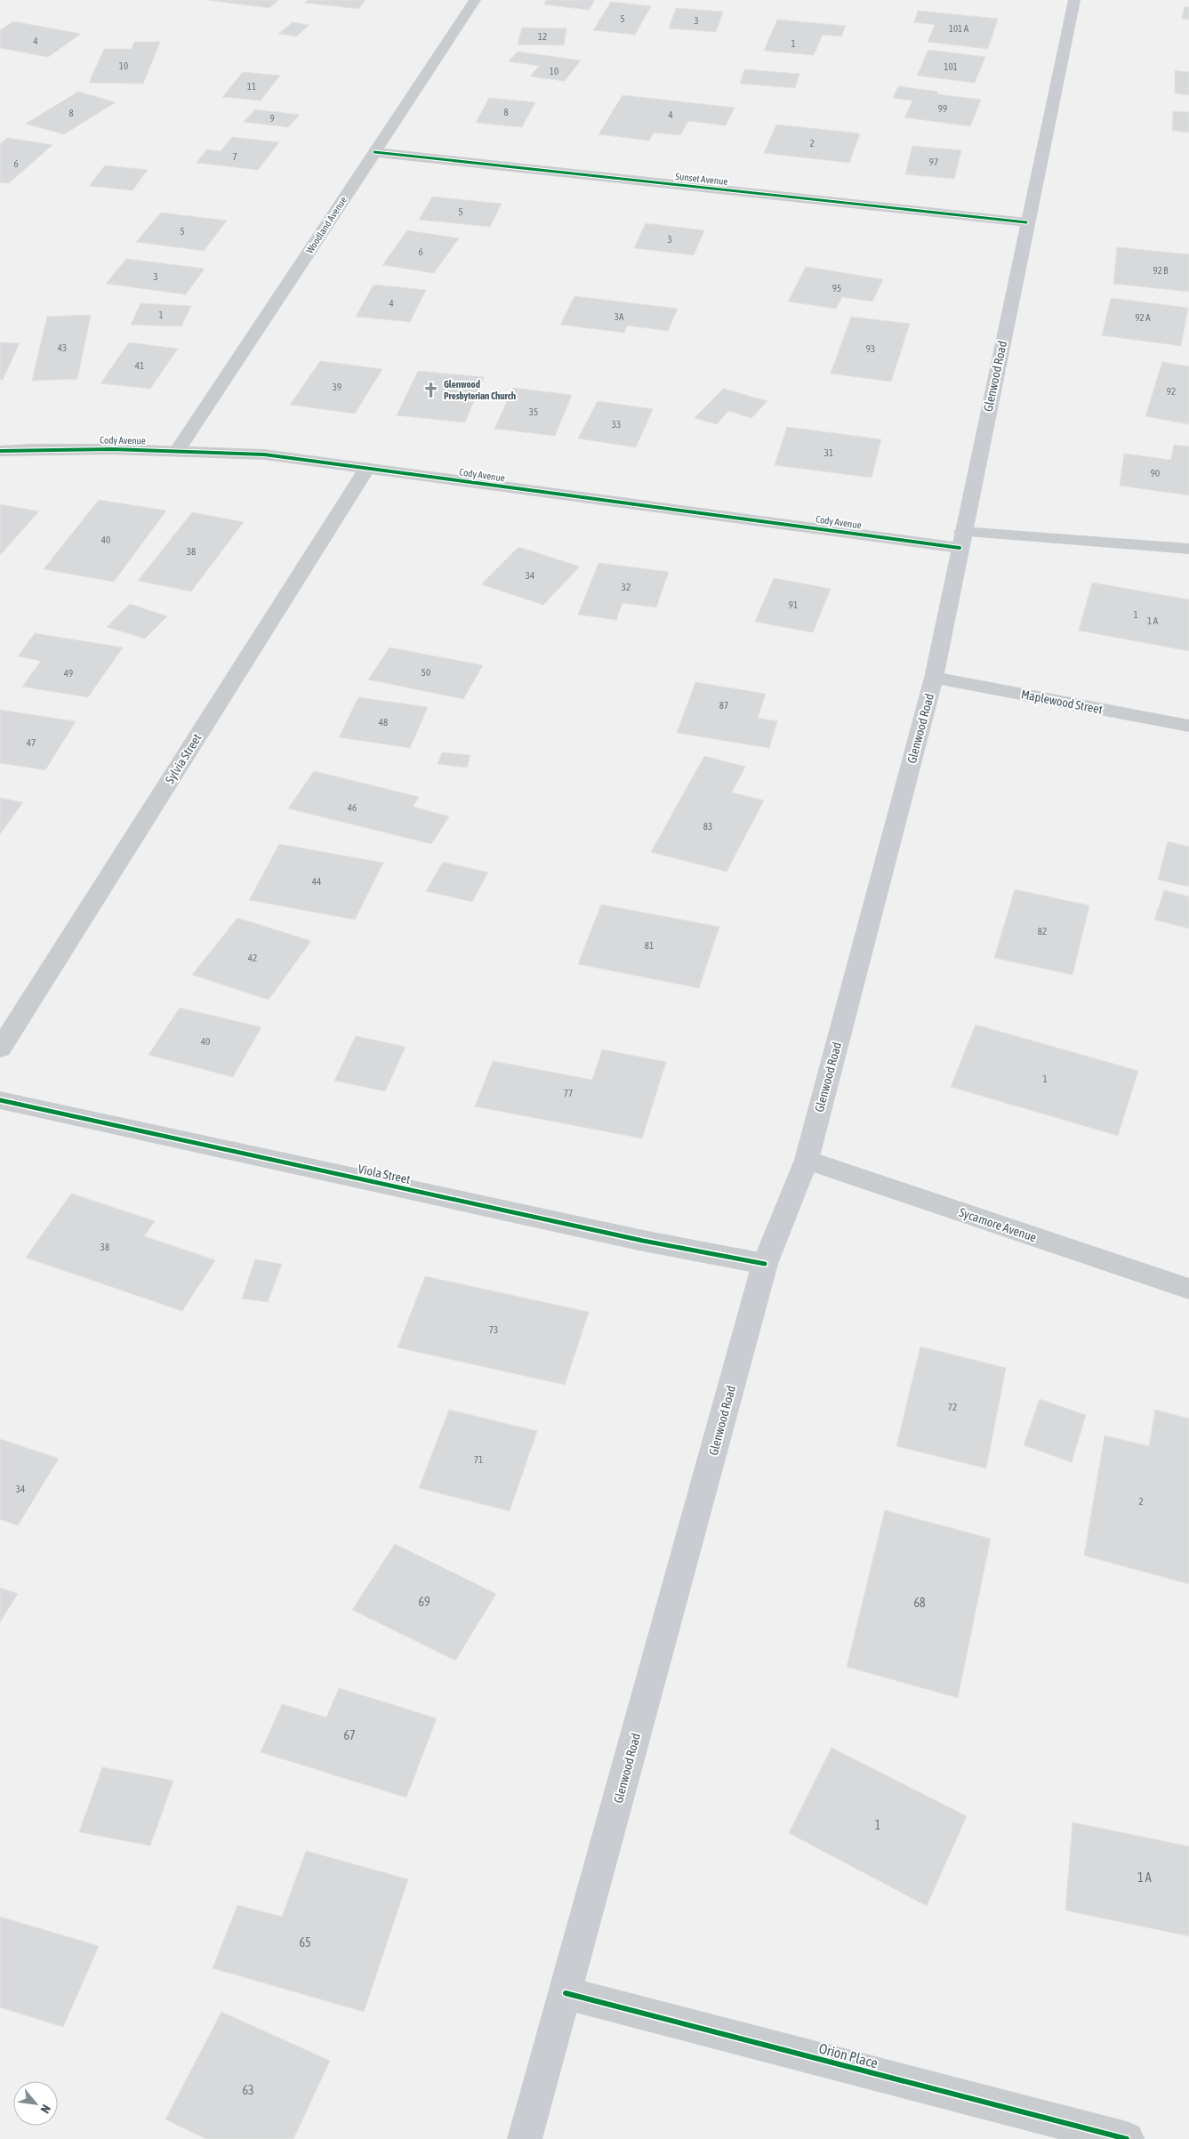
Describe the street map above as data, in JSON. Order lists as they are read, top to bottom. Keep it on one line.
{"streets":{"main road":["Glenwood Road"],"street":["Sunset Avenue","Woodland Avenue","Cody Avenue","Maplewood Street","Sylvia Street","Viola Street","Sycamore Avenue","Orion Place"]},"crossings":[["Sunset Avenue","Woodland Avenue"],["Sunset Avenue","Glenwood Road"],["Woodland Avenue","Cody Avenue"],["Glenwood Road","Cody Avenue"],["Glenwood Road","Maplewood Street"],["Glenwood Road","Viola Street"],["Glenwood Road","Sycamore Avenue"],["Glenwood Road","Orion Place"],["Cody Avenue","Sylvia Street"]],"places":{"church":["Glenwood Presbyterian Church"]},"house_numbers":["5","3","101 A","12","4","1","10","101","10","11","99","8","8","4","9","2","7","97","6","5","5","3","6","92 B","3","95","4","1","3A","92 A","43","93","41","39","92","35","33","31","90","40","38","34","32","91","1","1 A","50","49","87","48","47","46","83","44","82","81","42","40","1","77","38","73","72","71","34","2","69","68","67","1","1 A","65","63"],"north":"bottom right"}
